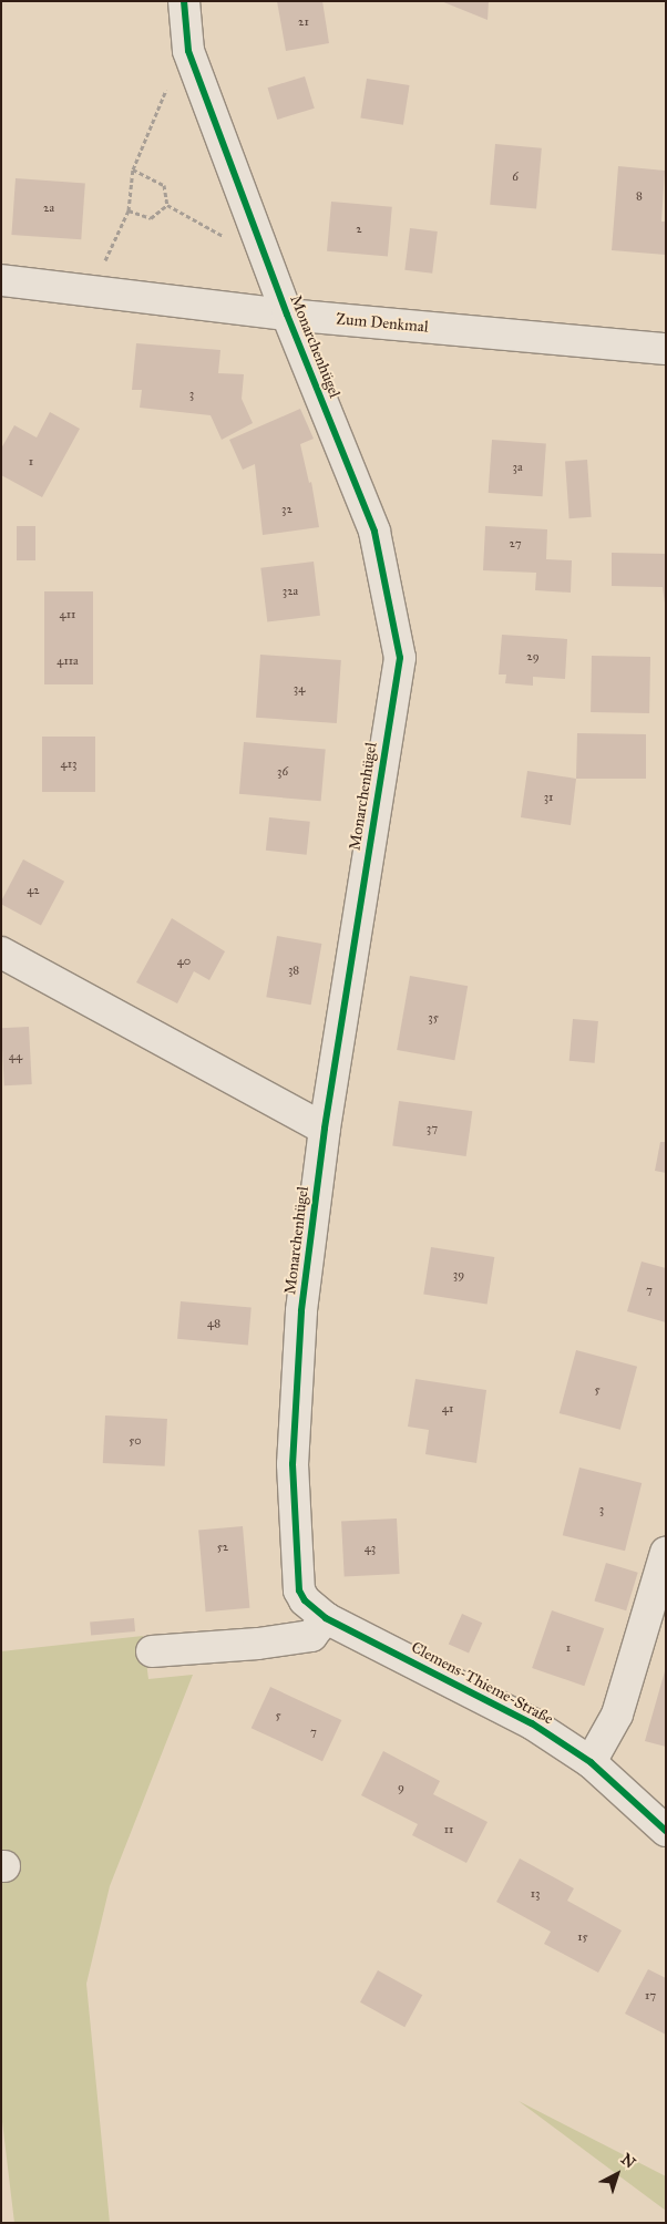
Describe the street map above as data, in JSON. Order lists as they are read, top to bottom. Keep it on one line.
{"streets":{"street":["Zum Denkmal","Monarchenhügel","Clemens-Thieme-Straße"]},"crossings":[["Zum Denkmal","Monarchenhügel"],["Monarchenhügel","Clemens-Thieme-Straße"]],"house_numbers":["21","6","8","2a","2","3","1","3a","32","27","32a","411","29","411a","34","413","36","31","42","40","38","35","44","37","39","7","48","5","41","50","3","52","43","1","5","7","9","11","13","15","17"],"north":"top right"}
